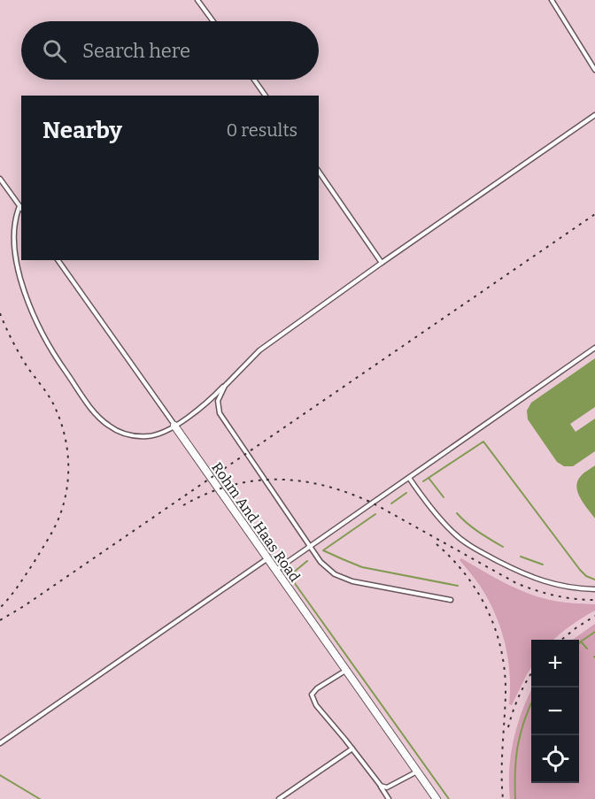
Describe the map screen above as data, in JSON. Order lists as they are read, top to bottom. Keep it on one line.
{"streets":{"street":["Rohm And Haas Road"]},"page":{"search":"Search here","heading":["Nearby","0 results"],"map_buttons":["+","−"]}}
